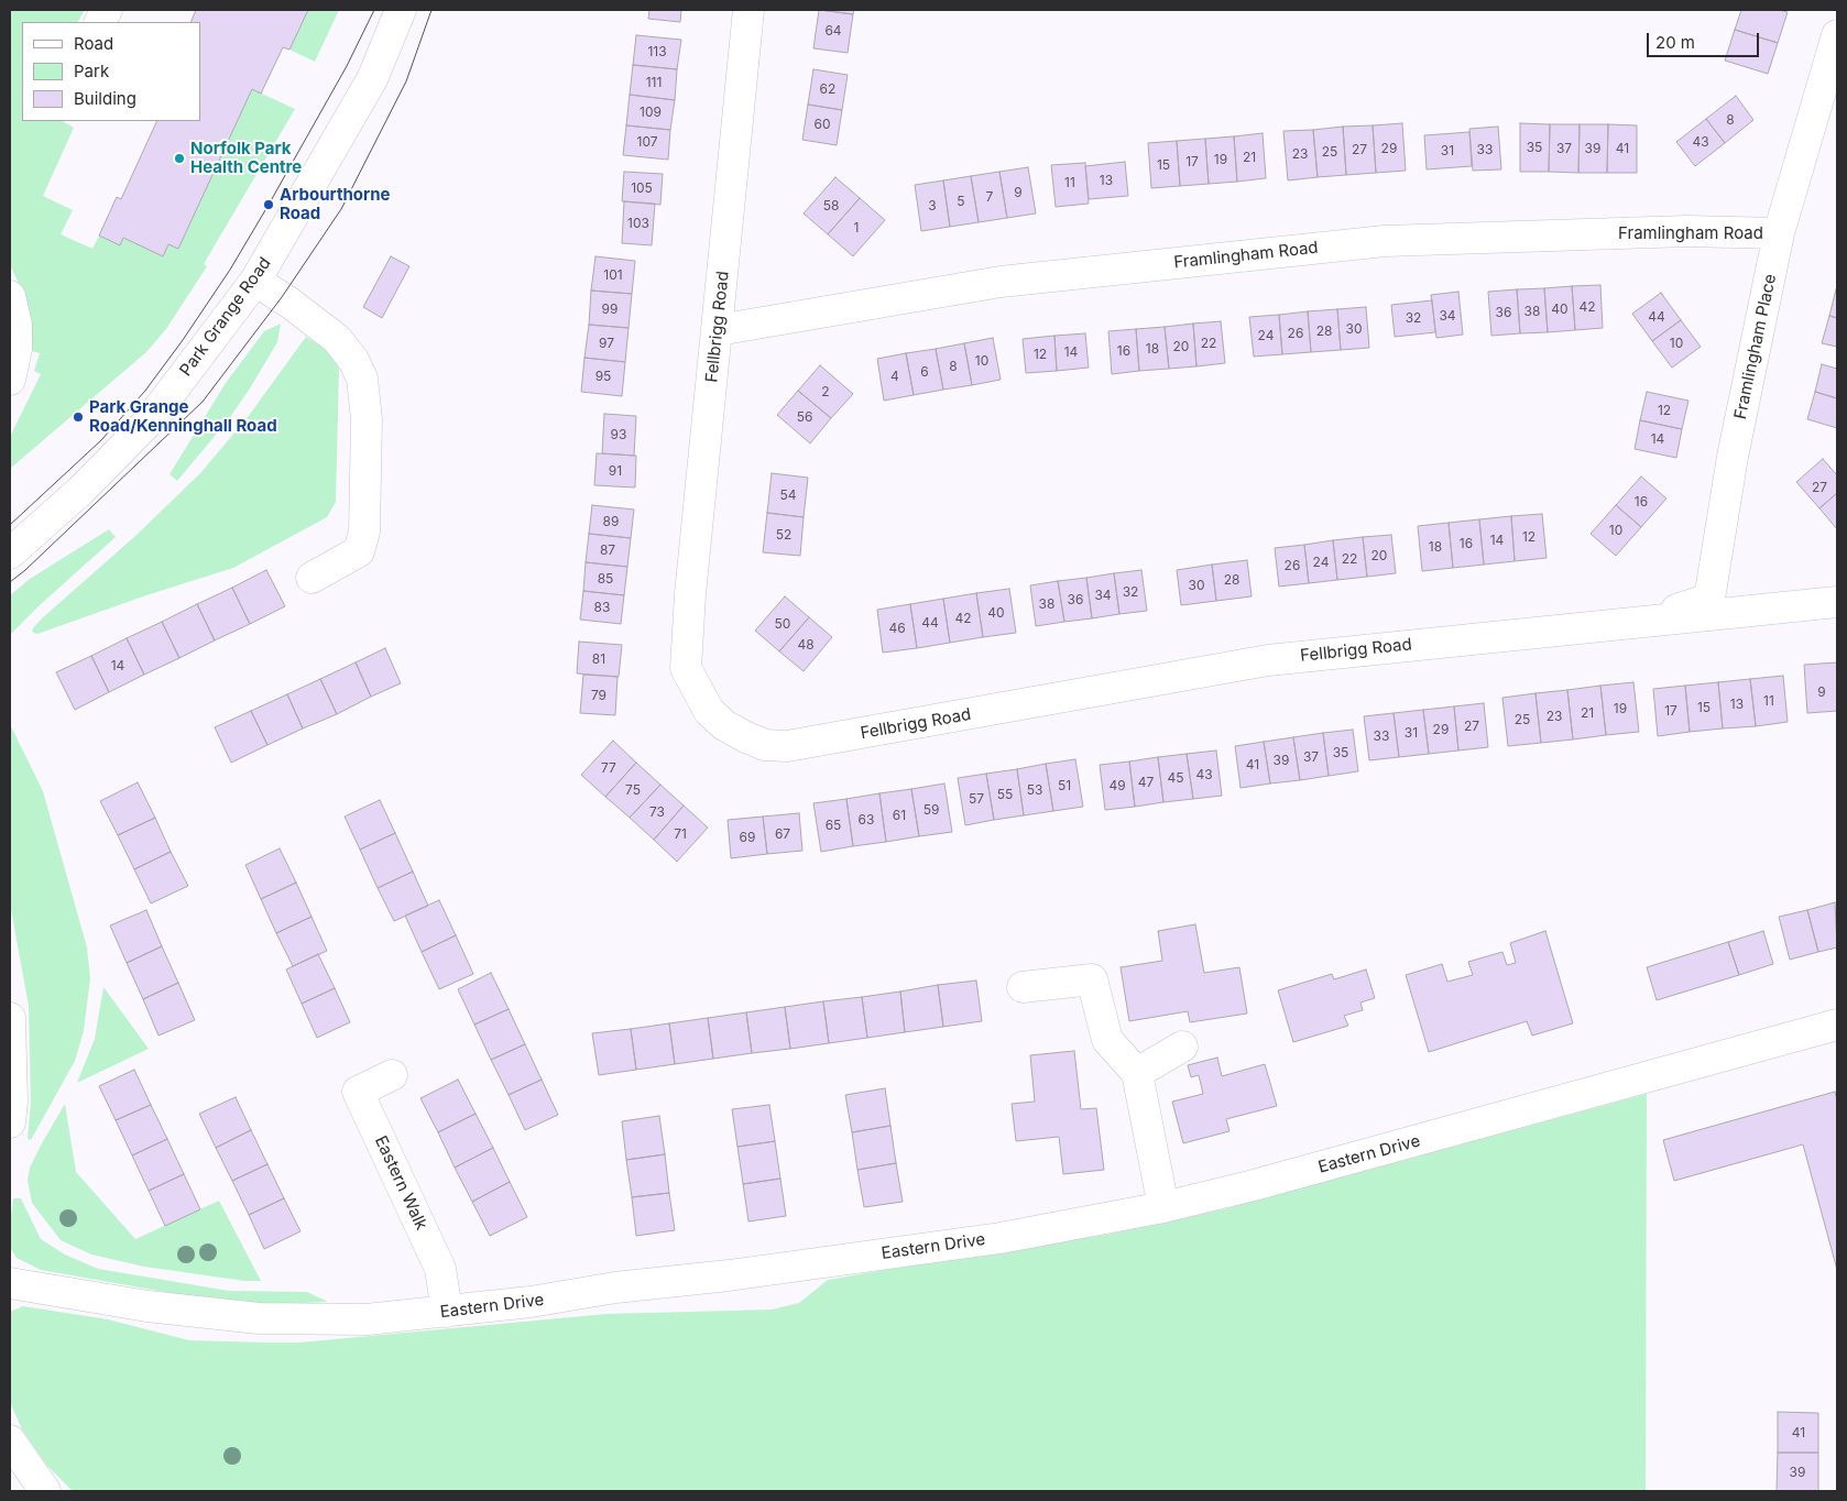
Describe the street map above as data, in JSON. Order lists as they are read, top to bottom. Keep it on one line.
{"streets":{"street":["Framlingham Road","Park Grange Road","Fellbrigg Road","Framlingham Place","Eastern Drive","Eastern Walk"]},"crossings":[["Framlingham Road","Fellbrigg Road"],["Framlingham Road","Framlingham Place"],["Fellbrigg Road","Framlingham Place"],["Eastern Drive","Eastern Walk"]],"places":["Norfolk Park Health Centre","Arbourthorne Road","Park Grange Road/Kenninghall Road"],"house_numbers":["64","113","111","62","109","8","60","107","43","35","29","37","39","41","27","33","31","25","23","21","19","17","15","13","11","105","9","7","5","58","3","103","1","101","42","99","40","38","36","34","44","32","30","28","26","24","97","22","10","20","18","16","14","12","10","8","6","95","4","2","12","56","93","14","91","27","54","16","89","10","52","12","14","16","18","87","20","22","24","26","85","28","30","32","34","36","38","83","40","42","44","50","46","48","81","14","9","79","11","13","15","19","17","21","23","25","27","29","31","33","35","37","39","41","77","43","45","47","51","49","75","53","55","57","59","73","61","63","65","71","67","69","41","39"],"legend":["Road","Park","Building"],"scale_bar":"20 m"}
